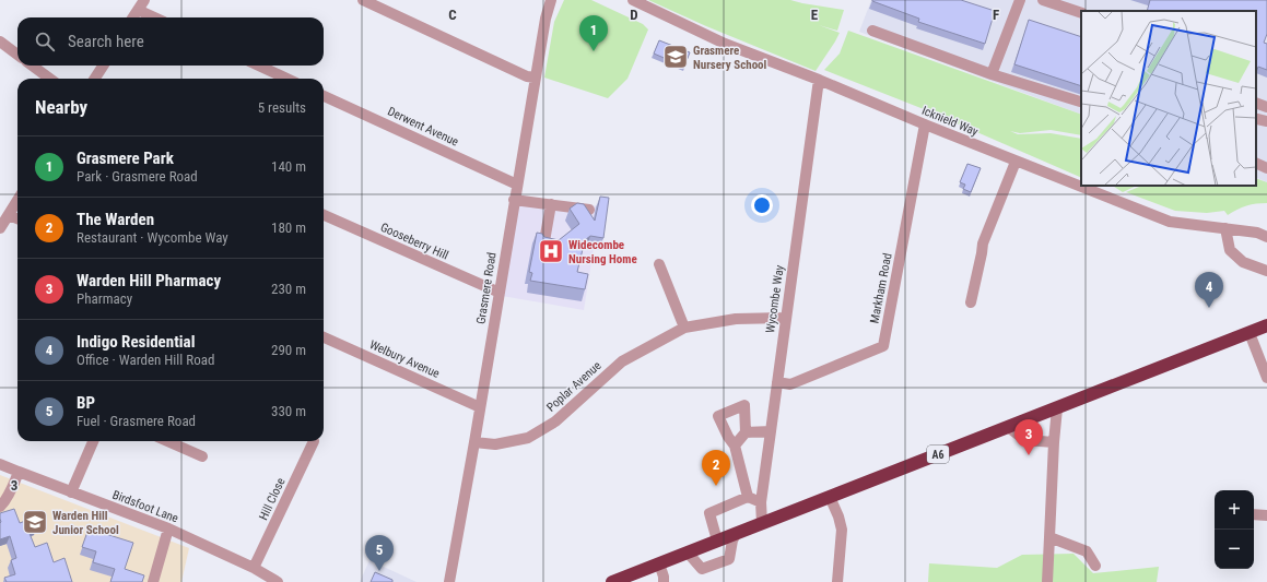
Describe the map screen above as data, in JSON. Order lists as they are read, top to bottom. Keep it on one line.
{"streets":{"highway":["A6"],"street":["Icknield Way","Derwent Avenue","Gooseberry Hill","Grasmere Road","Markham Road","Wycombe Way","Welbury Avenue","Poplar Avenue","Hill Close","Birdsfoot Lane"]},"crossings":[["Icknield Way","Markham Road"],["Icknield Way","Wycombe Way"],["Derwent Avenue","Grasmere Road"],["Gooseberry Hill","Grasmere Road"],["Grasmere Road","Welbury Avenue"],["Grasmere Road","Poplar Avenue"],["Markham Road","Wycombe Way"],["Wycombe Way","Poplar Avenue"],["Wycombe Way","A6"],["Hill Close","Birdsfoot Lane"]],"places":{"school or university":["Grasmere Nursery School","Warden Hill Junior School"],"hospital":["Widecombe Nursing Home"]},"page":{"pins":["1","4","3","2","5"],"search":"Search here","heading":["Nearby","5 results"],"list":[{"mark":"1","name":"Grasmere Park","note":"Park · Grasmere Road","value":"140 m"},{"mark":"2","name":"The Warden","note":"Restaurant · Wycombe Way","value":"180 m"},{"mark":"3","name":"Warden Hill Pharmacy","note":"Pharmacy","value":"230 m"},{"mark":"4","name":"Indigo Residential","note":"Office · Warden Hill Road","value":"290 m"},{"mark":"5","name":"BP","note":"Fuel · Grasmere Road","value":"330 m"}],"map_buttons":["+","−"]},"grid":{"columns":["C","D","E","F"],"rows":["3"]}}
